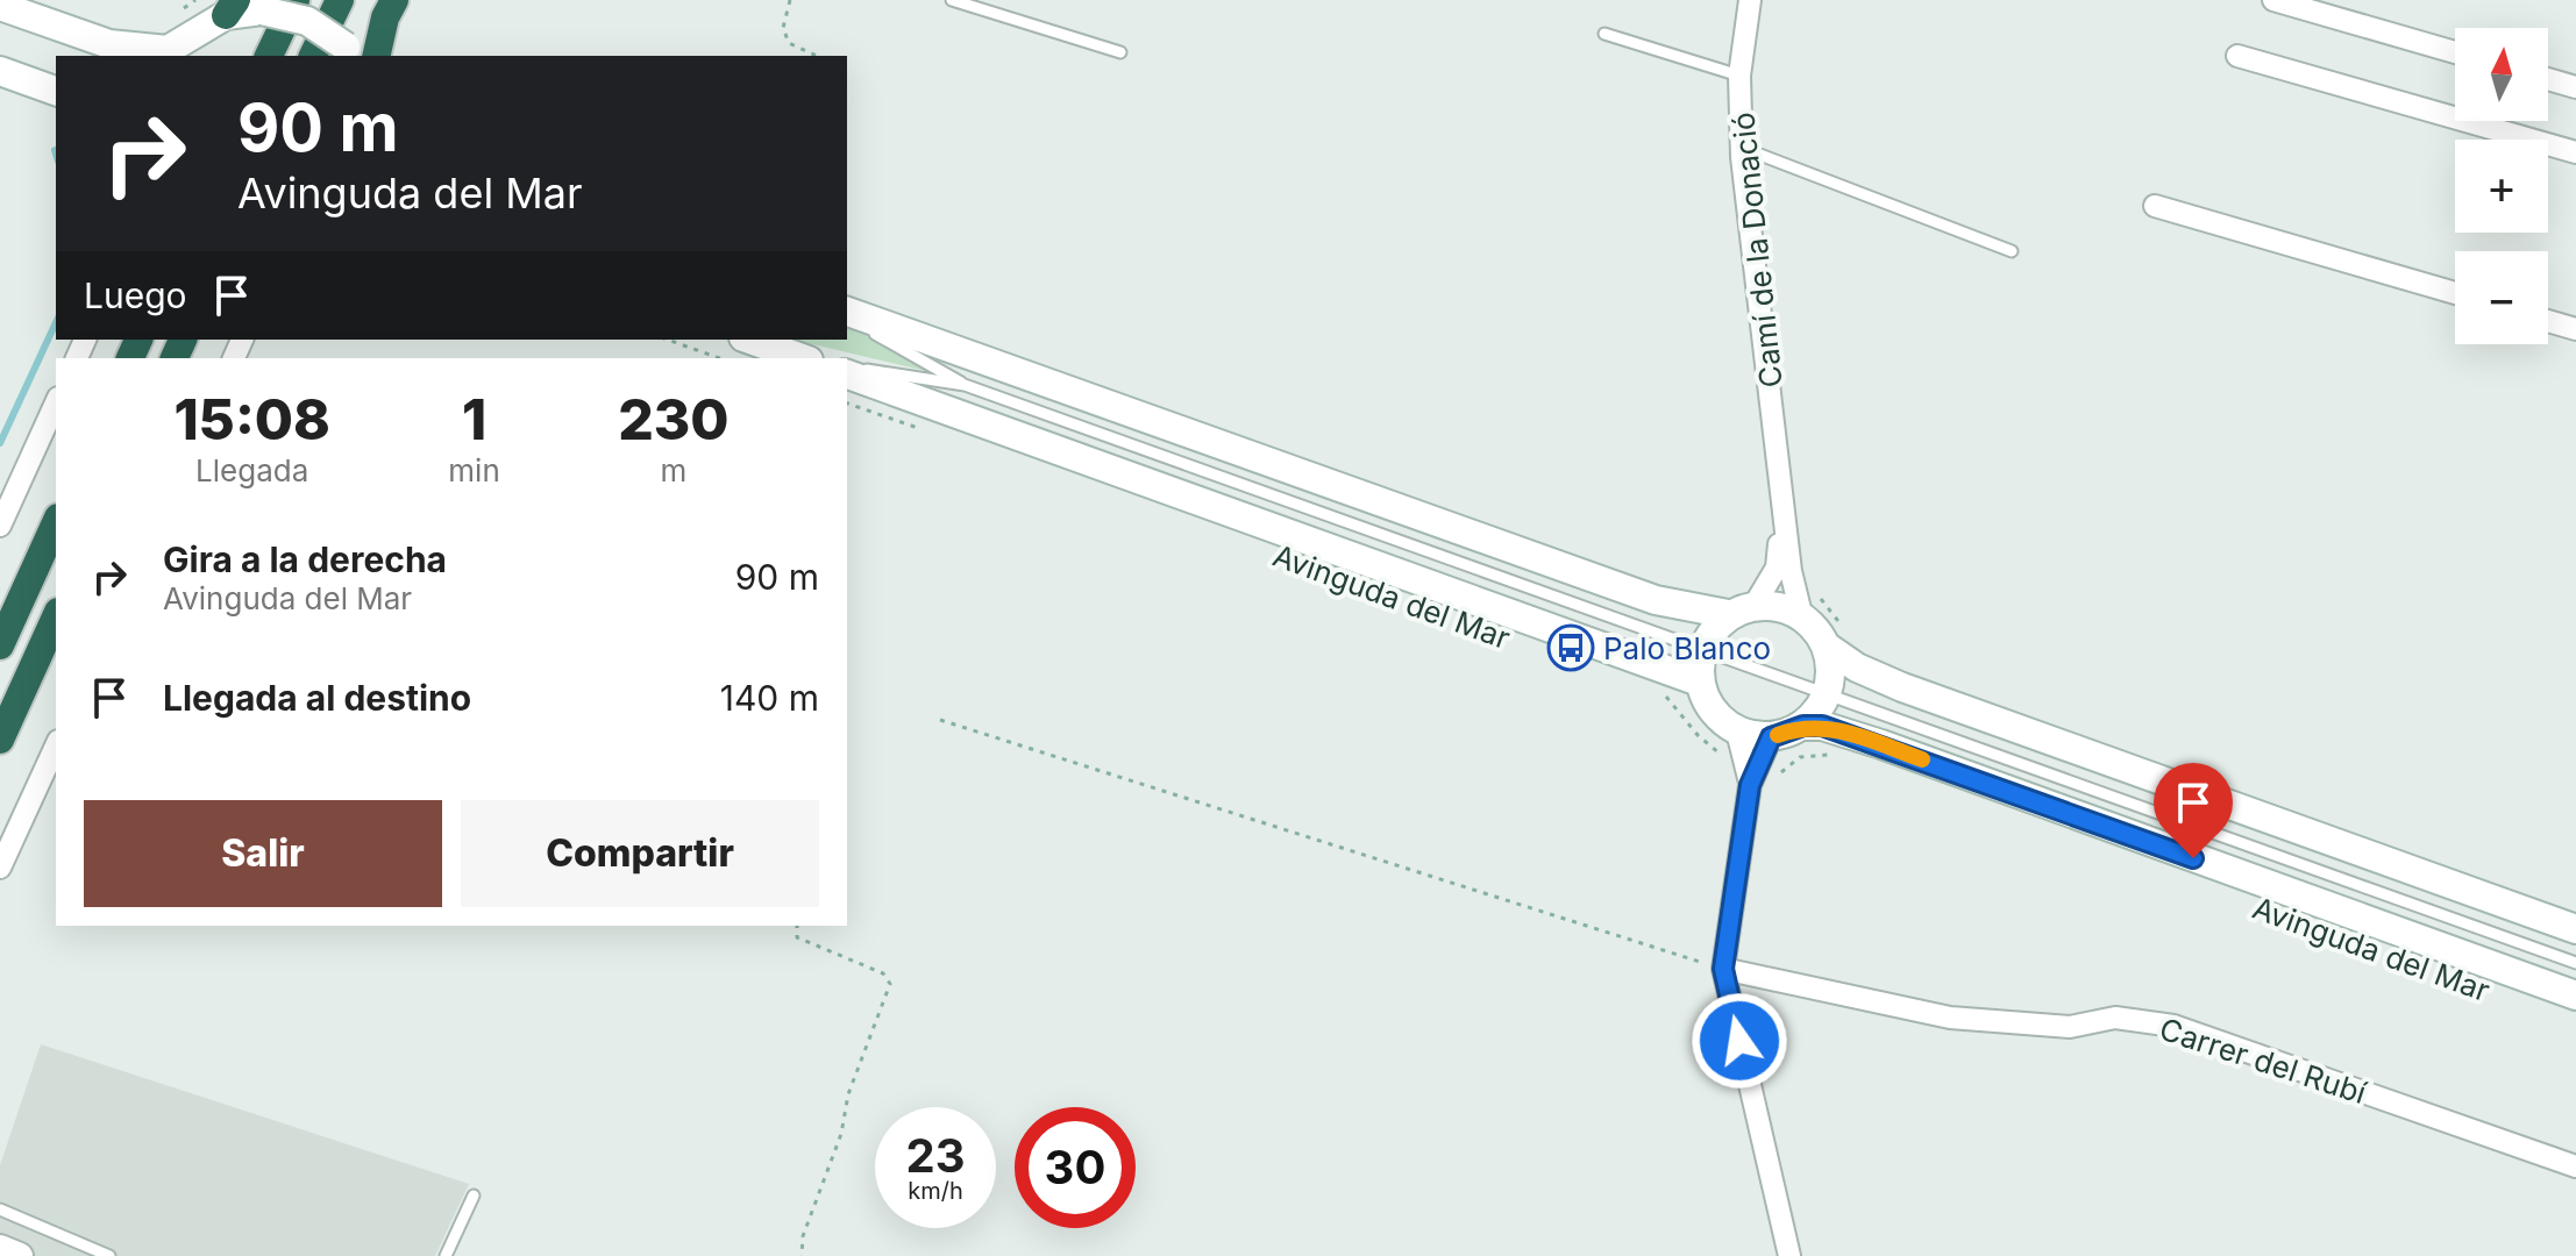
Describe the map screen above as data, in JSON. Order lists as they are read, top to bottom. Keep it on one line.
{"streets":{"main road":["Avinguda del Mar"],"street":["Camí de la Donació","Carrer del Rubí"]},"crossings":[["Camí de la Donació","Avinguda del Mar"]],"places":{"bus stop":["Palo Blanco"]},"north":"top","page":{"map_buttons":["+","−"],"turn":["90 m","Avinguda del Mar"],"then":"Luego","eta":["15:08","Llegada","1","min","230","m"],"list":[{"name":"Gira a la derecha","note":"Avinguda del Mar","value":"90 m"},{"name":"Llegada al destino","value":"140 m"}],"buttons":["Salir","Compartir"],"speed":"23 km/h","limit":"30"}}
